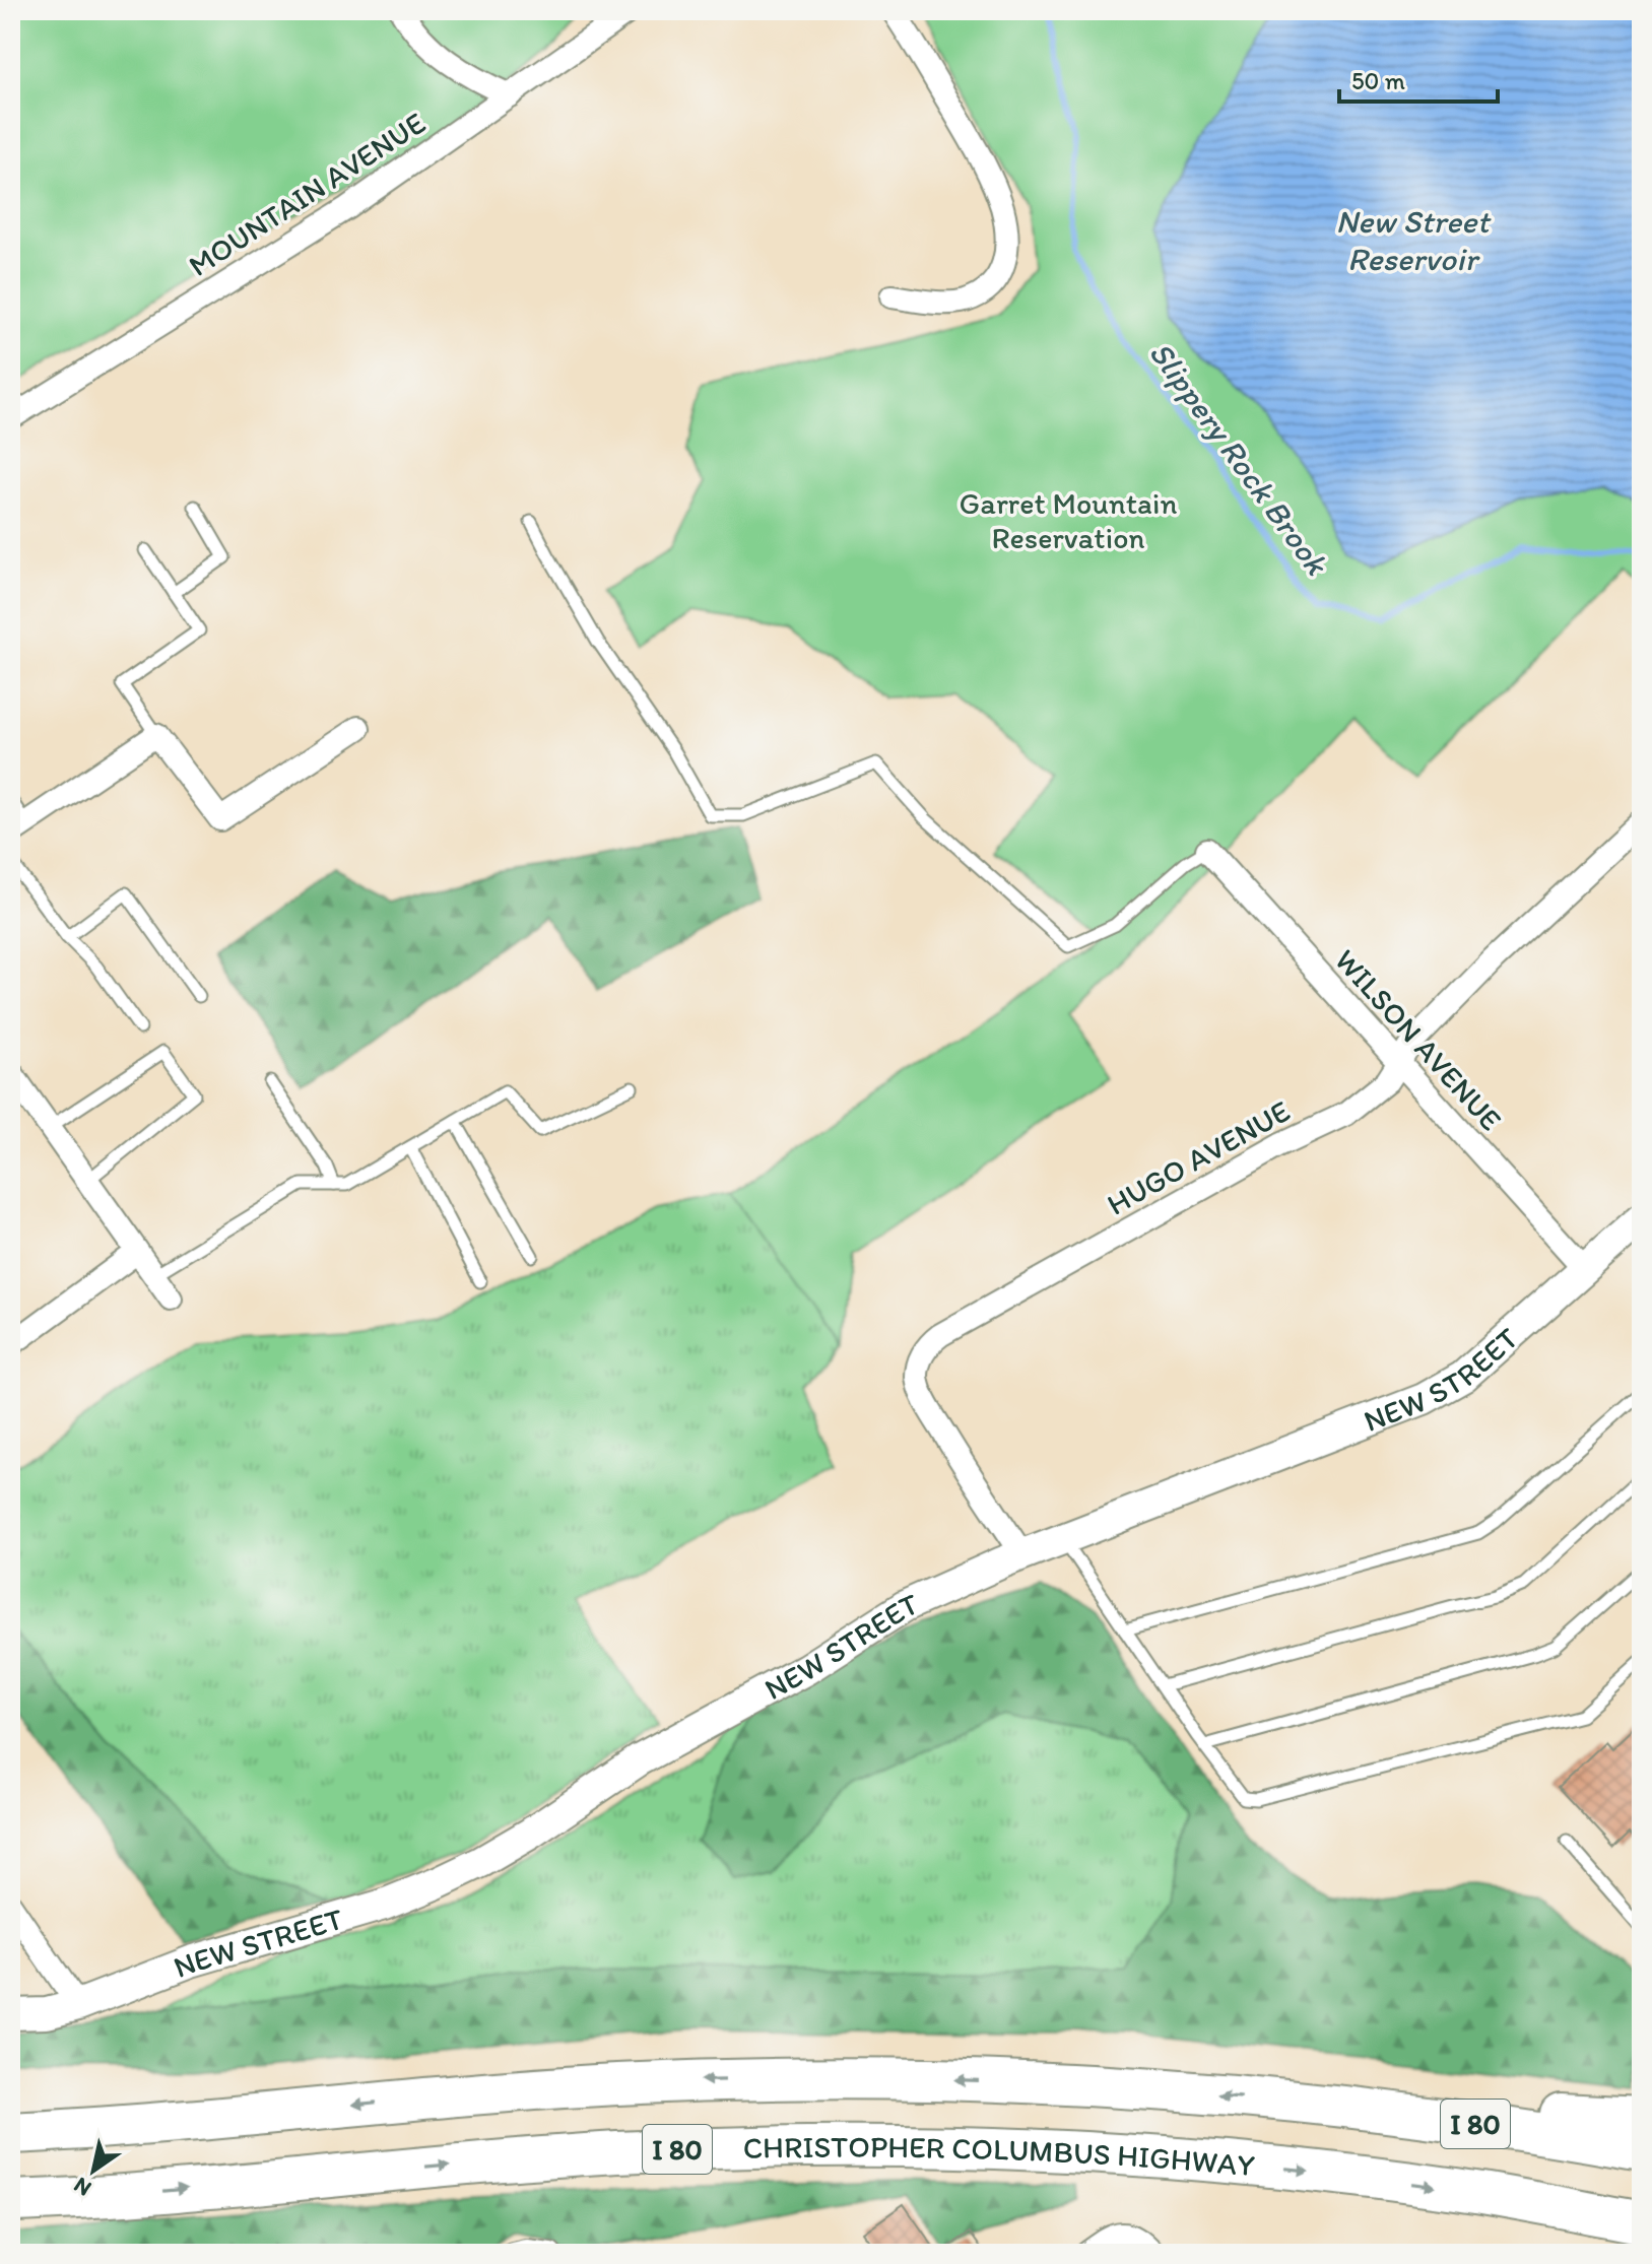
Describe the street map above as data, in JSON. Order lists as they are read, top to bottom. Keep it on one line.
{"streets":{"highway":["I 80","CHRISTOPHER COLUMBUS HIGHWAY"],"street":["MOUNTAIN AVENUE","WILSON AVENUE","HUGO AVENUE","NEW STREET"]},"crossings":[["WILSON AVENUE","HUGO AVENUE"],["WILSON AVENUE","NEW STREET"],["HUGO AVENUE","NEW STREET"]],"water":["New Street Reservoir","Slippery Rock Brook"],"parks":["Garret Mountain Reservation"],"scale_bar":"50 m","north":"bottom left"}
